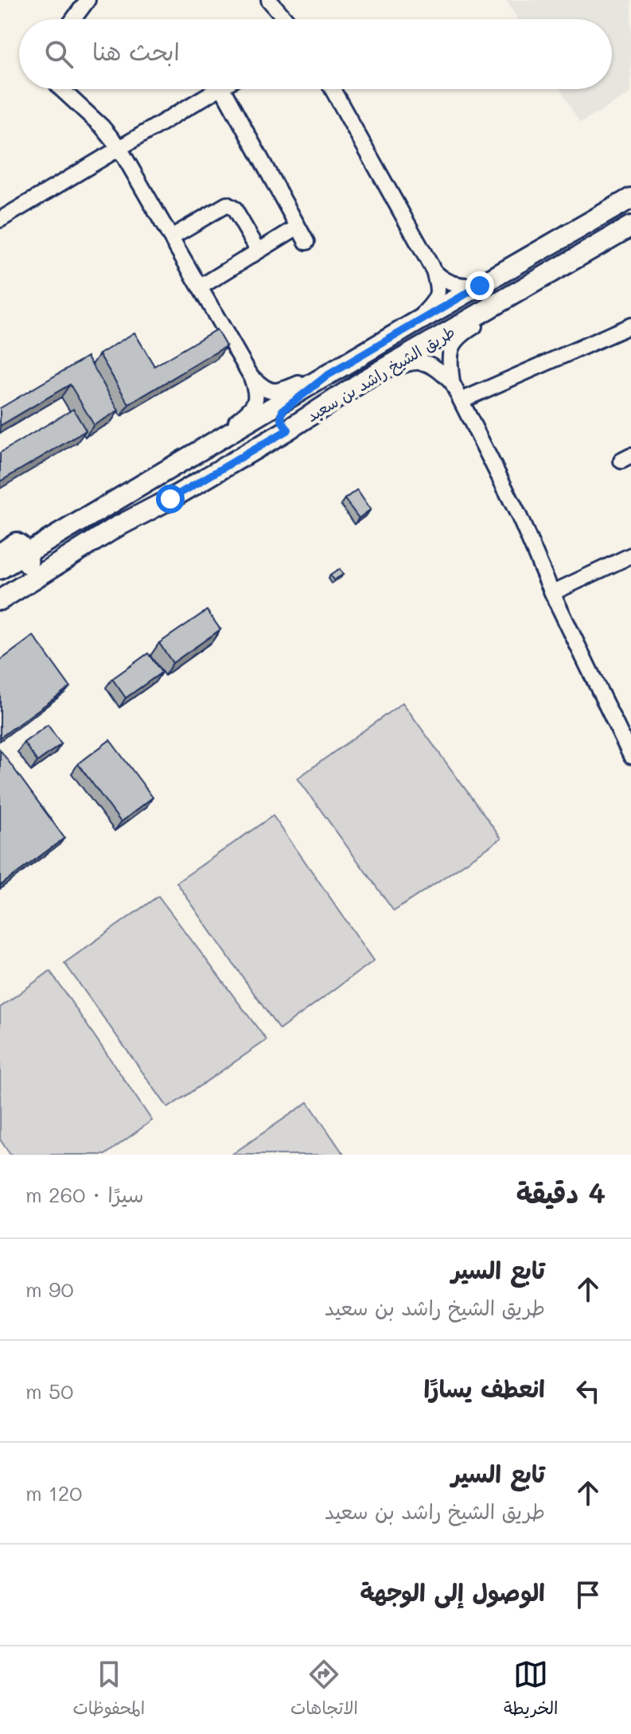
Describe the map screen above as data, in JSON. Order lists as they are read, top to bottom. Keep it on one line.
{"streets":{"main road":["طريق الشيخ راشد بن سعيد"]},"page":{"search":"ابحث هنا","heading":["4 دقيقة","سيرًا · 260 m"],"list":[["تابع السير","طريق الشيخ راشد بن سعيد","90 m"],["انعطف يسارًا","50 m"],["تابع السير","طريق الشيخ راشد بن سعيد","120 m"],"الوصول إلى الوجهة"],"nav":["الخريطة","الاتجاهات","المحفوظات"]}}
